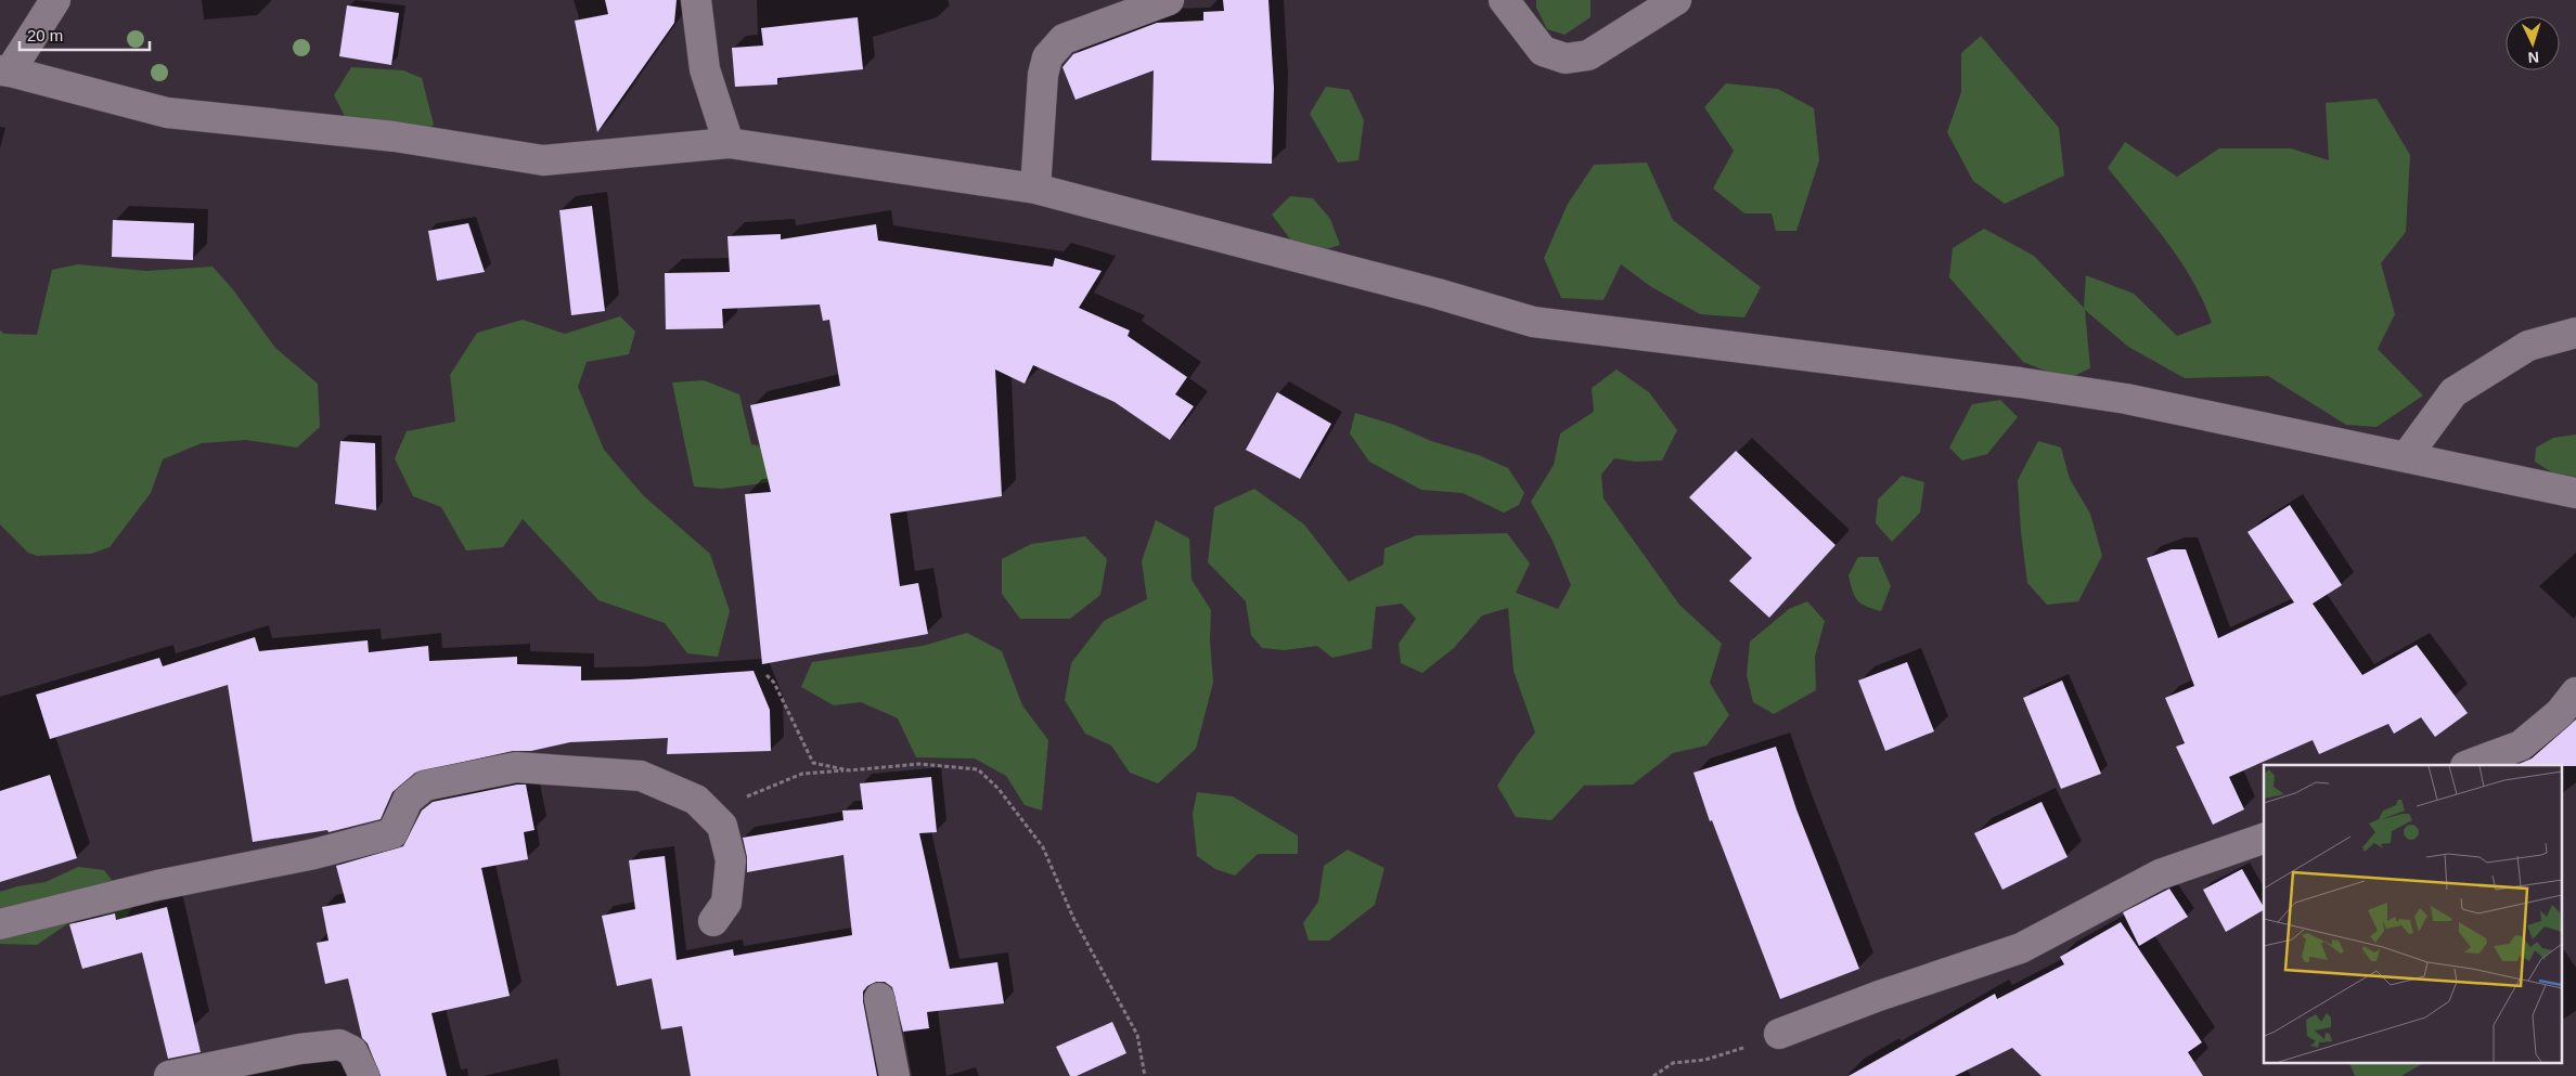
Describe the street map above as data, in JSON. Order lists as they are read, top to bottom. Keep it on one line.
{"scale_bar":"20 m","north":"bottom"}
